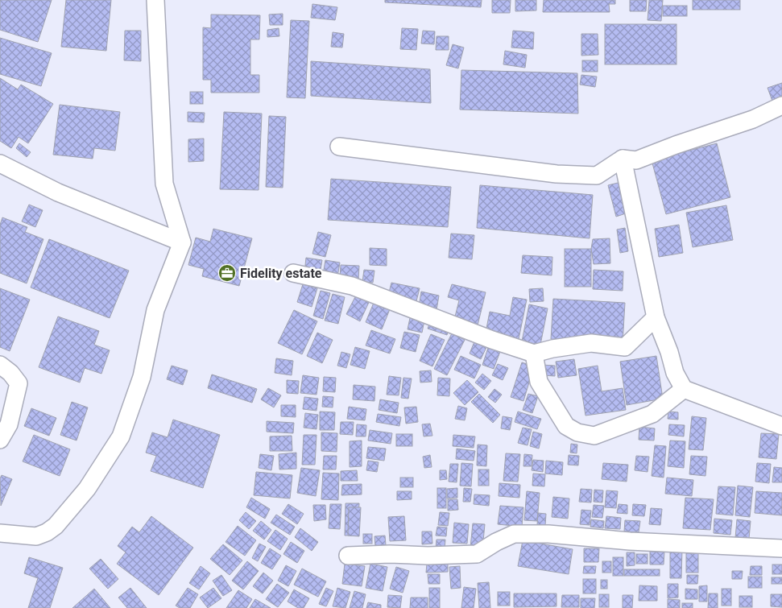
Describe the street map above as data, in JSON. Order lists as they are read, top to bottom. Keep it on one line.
{"places":{"office":["Fidelity estate"]}}
